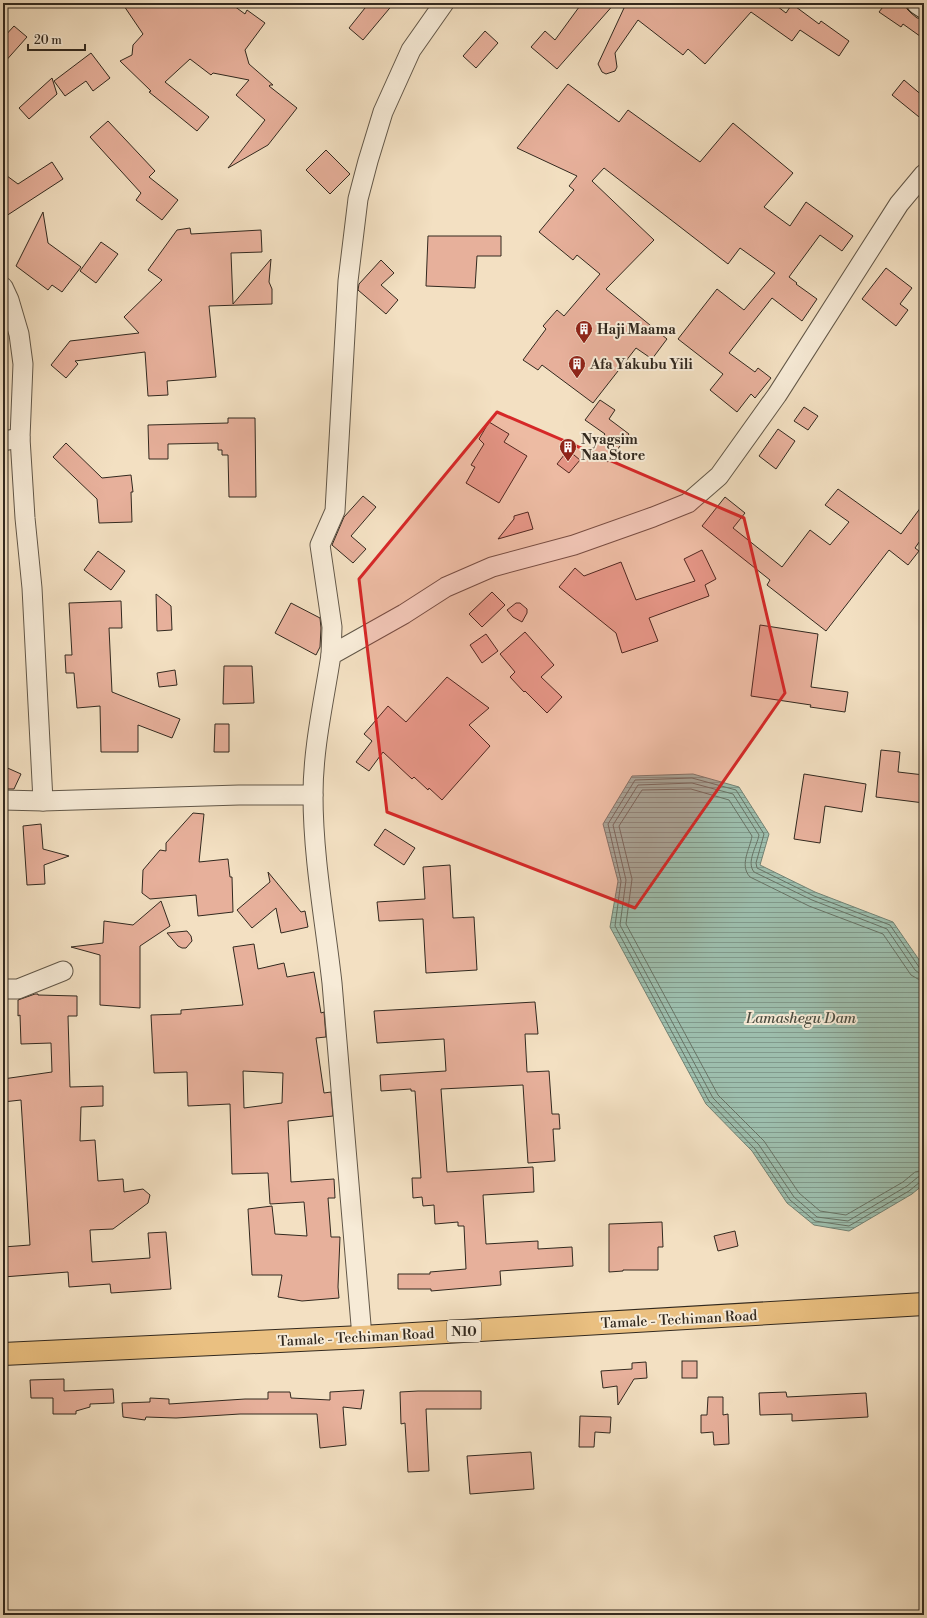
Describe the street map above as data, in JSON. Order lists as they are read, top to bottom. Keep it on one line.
{"streets":{"highway":["Tamale - Techiman Road","N10"]},"water":["Lamashegu Dam"],"places":{"building":["Haji Maama","Afa Yakubu Yili","Nyagsim Naa Store"]},"scale_bar":"20 m"}
